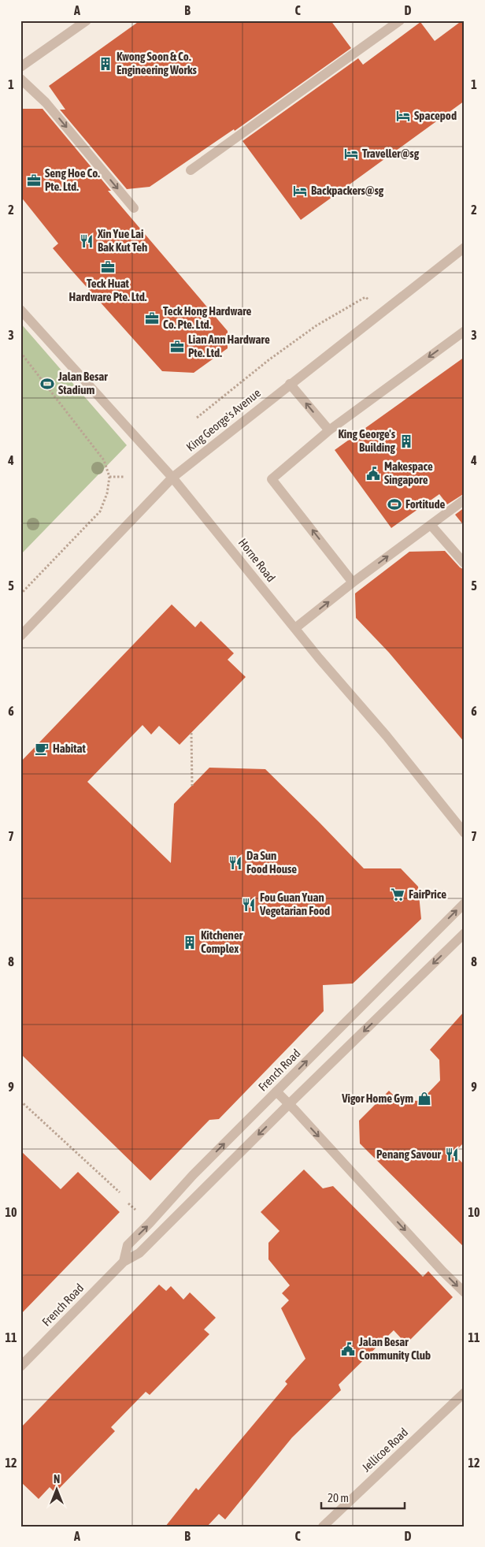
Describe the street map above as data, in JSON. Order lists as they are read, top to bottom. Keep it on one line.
{"streets":{"street":["King George's Avenue","Horne Road","French Road","Jellicoe Road"]},"crossings":[["King George's Avenue","Horne Road"]],"places":{"building":["Kwong Soon & Co. Engineering Works","King George's Building","Kitchener Complex"],"hotel":["Spacepod","Traveller@sg","Backpackers@sg"],"office":["Seng Hoe Co. Pte. Ltd.","Teck Huat Hardware Pte. Ltd.","Teck Hong Hardware Co. Pte. Ltd.","Lian Ann Hardware Pte. Ltd."],"restaurant":["Xin Yue Lai Bak Kut Teh","Da Sun Food House","Fou Guan Yuan Vegetarian Food","Penang Savour"],"sports":["Jalan Besar Stadium","Fortitude"],"public building":["Makespace Singapore","Jalan Besar Community Club"],"cafe":["Habitat"],"supermarket":["FairPrice"],"shop":["Vigor Home Gym"]},"scale_bar":"20 m","north":"top","grid":{"columns":["A","B","C","D"],"rows":["1","2","3","4","5","6","7","8","9","10","11","12"]}}
